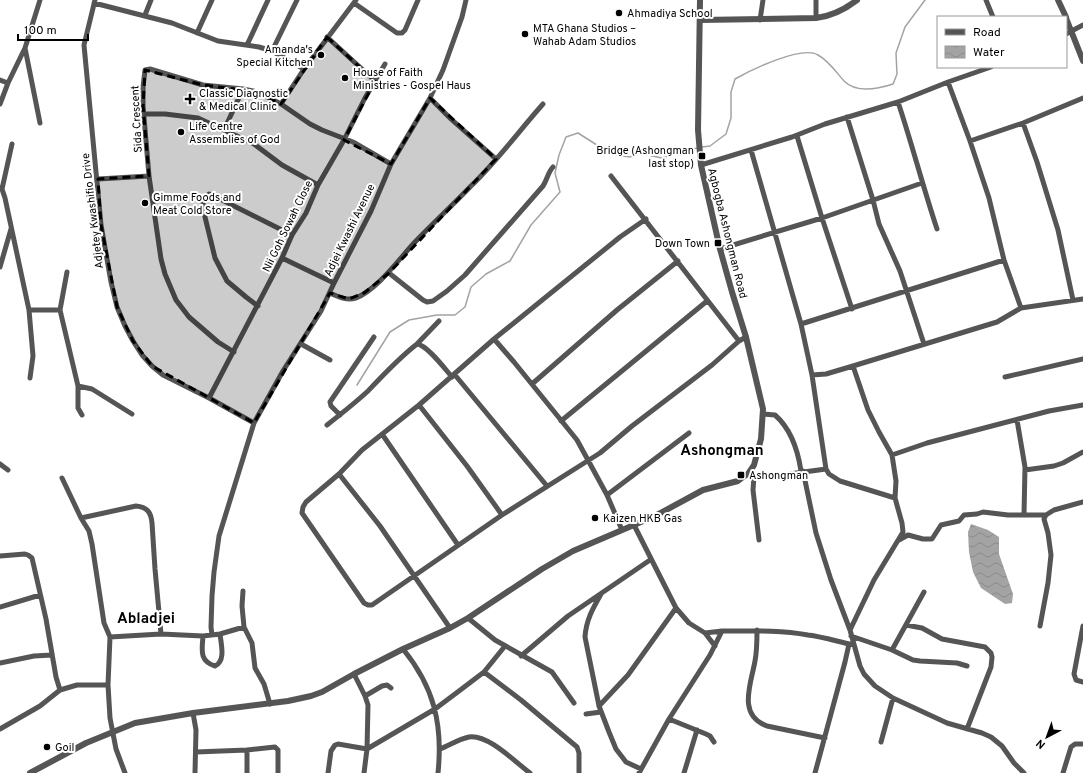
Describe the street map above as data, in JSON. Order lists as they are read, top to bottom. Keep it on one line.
{"streets":{"street":["Sida Crescent","Adjetey Kwashifio Drive","Nii Goh Sowah Close","Adjei Kwashi Avenue","Agbogba Ashongman Road"]},"crossings":[["Sida Crescent","Nii Goh Sowah Close"],["Sida Crescent","Adjei Kwashi Avenue"],["Adjetey Kwashifio Drive","Nii Goh Sowah Close"],["Adjetey Kwashifio Drive","Adjei Kwashi Avenue"]],"districts":["Ashongman","Abladjei"],"places":{"other":["Ahmadiya School","MTA Ghana Studios – Wahab Adam Studios","Amanda's Special Kitchen","House of Faith Ministries - Gospel Haus","Life Centre Assemblies of God","Gimme Foods and Meat Cold Store","Kaizen HKB Gas","Goil"],"health":["Classic Diagnostic & Medical Clinic"],"transit":["Bridge (Ashongman last stop)","Down Town","Ashongman"]},"legend":["Road","Water"],"scale_bar":"100 m","north":"bottom left"}
